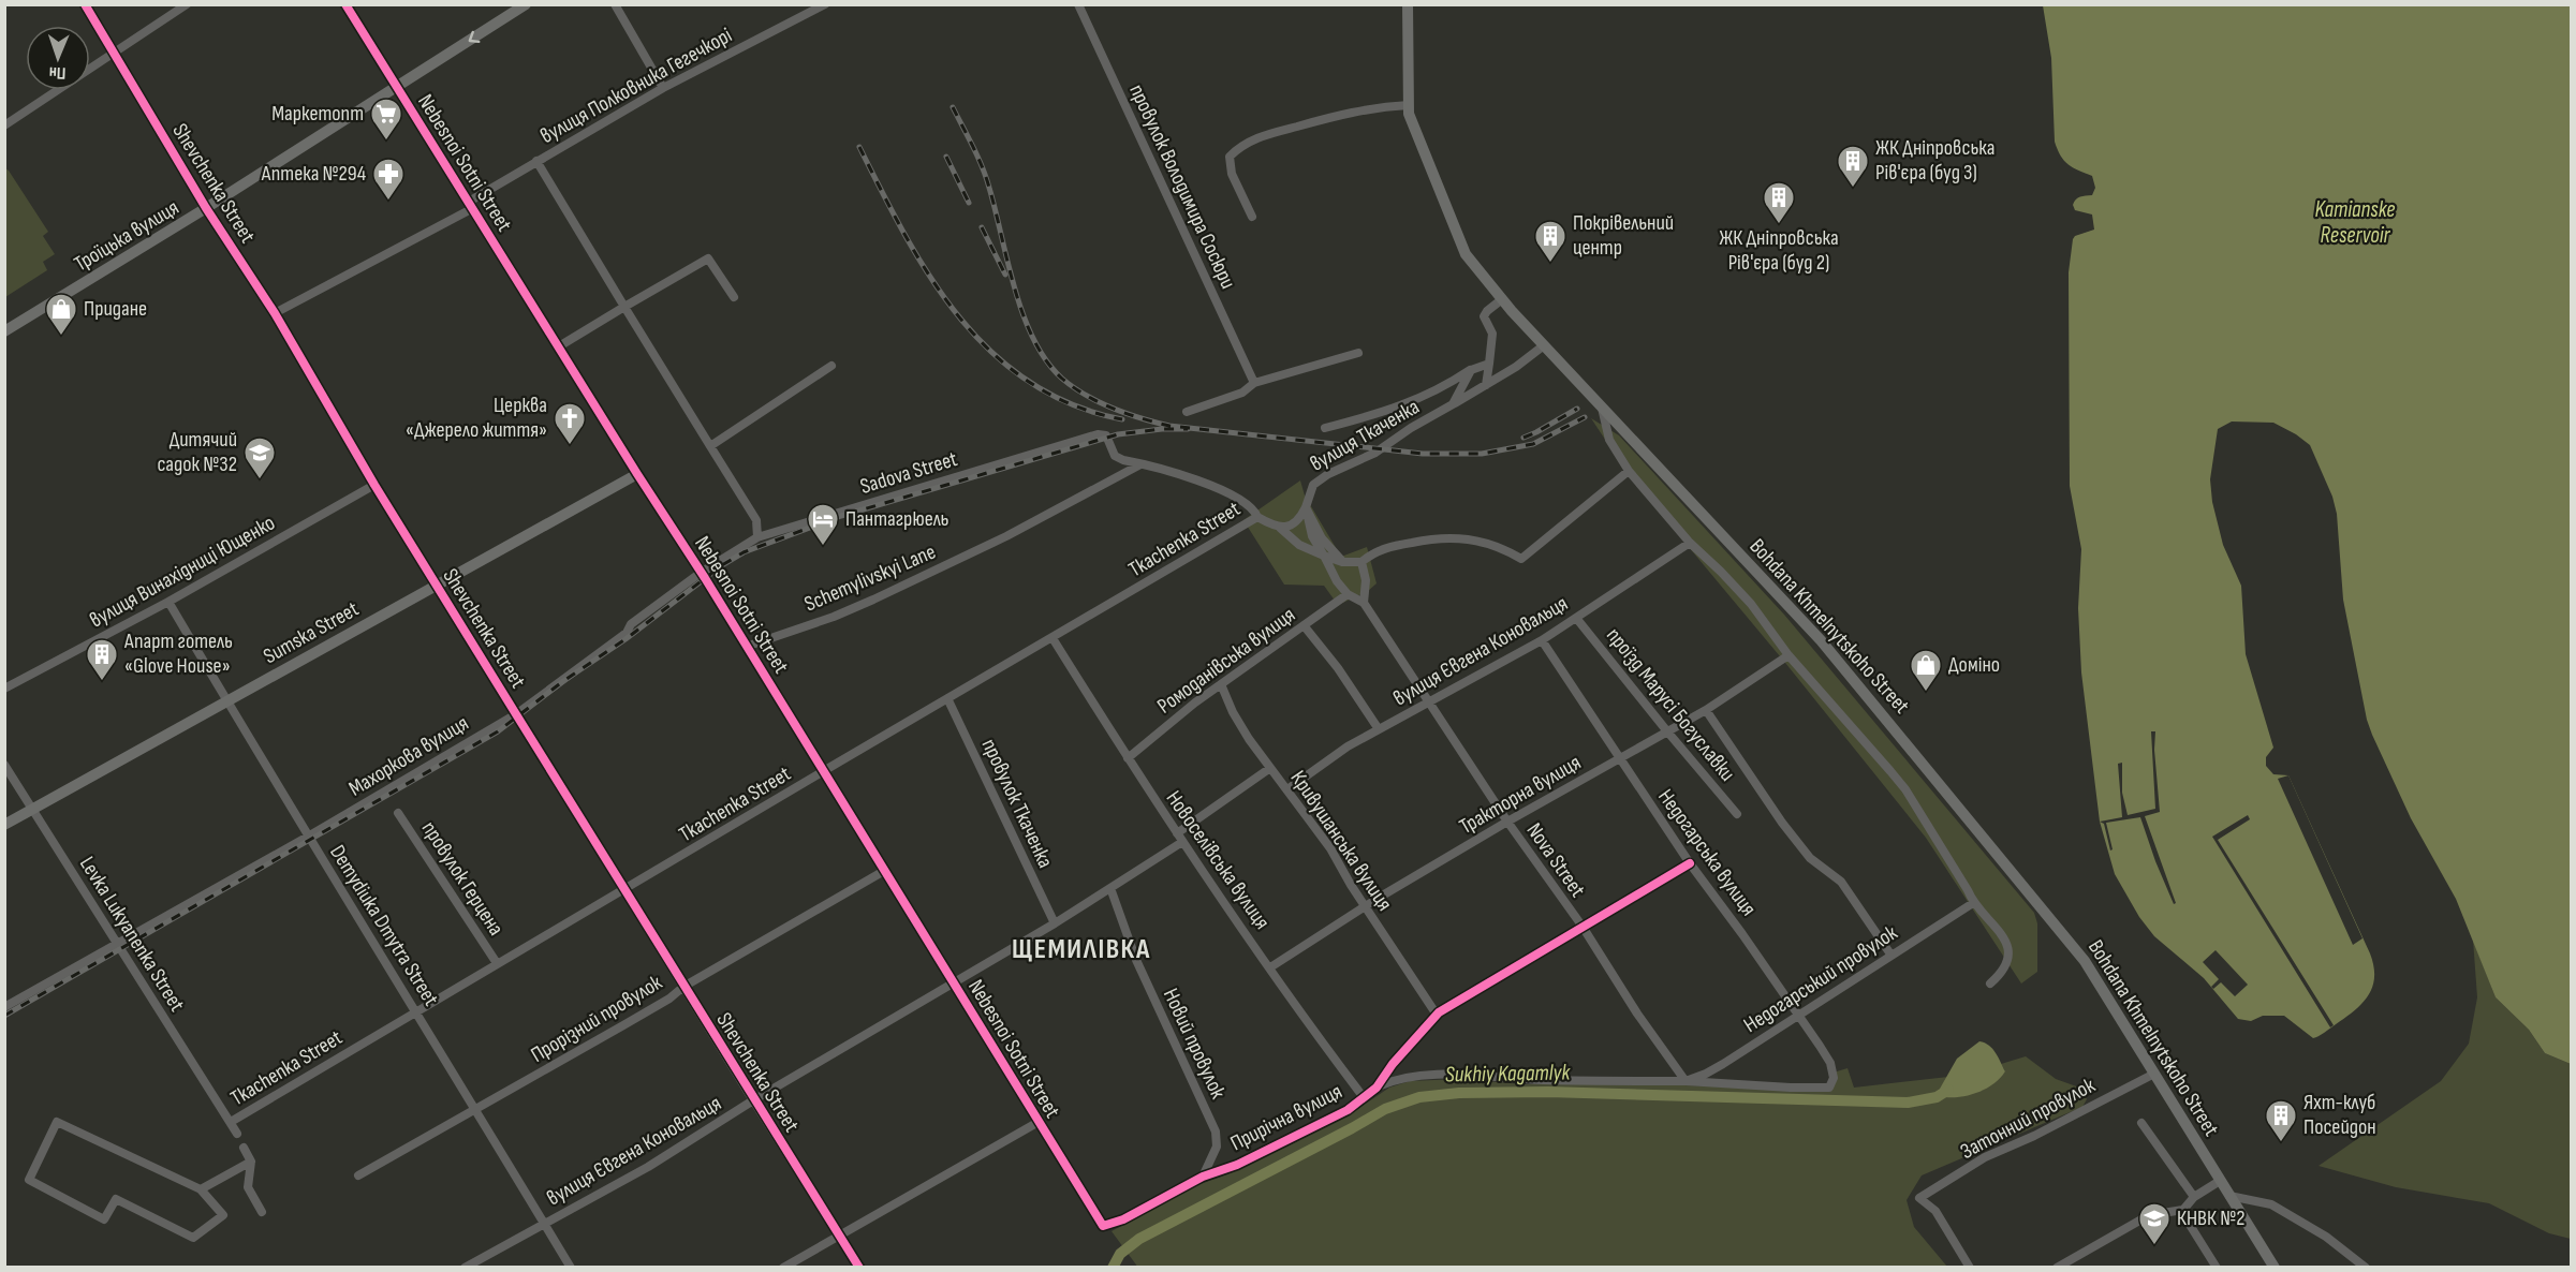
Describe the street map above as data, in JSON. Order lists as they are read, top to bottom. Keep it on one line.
{"streets":{"main road":["Nebesnoi Sotni Street","Shevchenka Street","Троїцька вулиця","Bohdana Khmelnytskoho Street","Sumska Street"],"street":["вулиця Полковника Гегечкорі","провулок Володимира Сосюри","вулиця Ткаченка","Sadova Street","Tkachenka Street","вулиця Винахідниці Ющенко","Schemylivskyi Lane","вулиця Євгена Коновальця","Ромоданівська вулиця","проїзд Марусі Богуславки","Махоркова вулиця","Тракторна вулиця","провулок Ткаченка","Кривушанська вулиця","Недогарська вулиця","Новоселівська вулиця","Nova Street","провулок Герцена","Demydiuka Dmytra Street","Levka Lukyanenka Street","Недогарський провулок","Прорізний провулок","Новий провулок","Прирічна вулиця","Затонний провулок"]},"crossings":[["вулиця Полковника Гегечкорі","Nebesnoi Sotni Street"],["вулиця Полковника Гегечкорі","Shevchenka Street"],["Nebesnoi Sotni Street","Троїцька вулиця"],["Nebesnoi Sotni Street","Sadova Street"],["Nebesnoi Sotni Street","Tkachenka Street"],["Nebesnoi Sotni Street","Schemylivskyi Lane"],["Nebesnoi Sotni Street","Sumska Street"],["Nebesnoi Sotni Street","вулиця Євгена Коновальця"],["Nebesnoi Sotni Street","Махоркова вулиця"],["Nebesnoi Sotni Street","Прорізний провулок"],["Nebesnoi Sotni Street","Прирічна вулиця"],["Shevchenka Street","Троїцька вулиця"],["Shevchenka Street","Tkachenka Street"],["Shevchenka Street","вулиця Винахідниці Ющенко"],["Shevchenka Street","Sumska Street"],["Shevchenka Street","вулиця Євгена Коновальця"],["Shevchenka Street","Махоркова вулиця"],["Shevchenka Street","Прорізний провулок"],["вулиця Ткаченка","Bohdana Khmelnytskoho Street"],["Sadova Street","Schemylivskyi Lane"],["Sadova Street","Махоркова вулиця"],["Tkachenka Street","провулок Ткаченка"],["Tkachenka Street","Новоселівська вулиця"],["Tkachenka Street","провулок Герцена"],["Tkachenka Street","Demydiuka Dmytra Street"],["Tkachenka Street","Levka Lukyanenka Street"],["вулиця Винахідниці Ющенко","Demydiuka Dmytra Street"],["Bohdana Khmelnytskoho Street","Затонний провулок"],["Sumska Street","Demydiuka Dmytra Street"],["Sumska Street","Levka Lukyanenka Street"],["вулиця Євгена Коновальця","проїзд Марусі Богуславки"],["вулиця Євгена Коновальця","провулок Ткаченка"],["вулиця Євгена Коновальця","Кривушанська вулиця"],["вулиця Євгена Коновальця","Недогарська вулиця"],["вулиця Євгена Коновальця","Новоселівська вулиця"],["вулиця Євгена Коновальця","Nova Street"],["вулиця Євгена Коновальця","Demydiuka Dmytra Street"],["вулиця Євгена Коновальця","Новий провулок"],["Ромоданівська вулиця","Кривушанська вулиця"],["Ромоданівська вулиця","Новоселівська вулиця"],["проїзд Марусі Богуславки","Тракторна вулиця"],["Махоркова вулиця","Demydiuka Dmytra Street"],["Махоркова вулиця","Levka Lukyanenka Street"],["Тракторна вулиця","Кривушанська вулиця"],["Тракторна вулиця","Недогарська вулиця"],["Тракторна вулиця","Новоселівська вулиця"],["Тракторна вулиця","Nova Street"],["Кривушанська вулиця","Прирічна вулиця"],["Недогарська вулиця","Nova Street"],["Недогарська вулиця","Недогарський провулок"],["Недогарська вулиця","Прирічна вулиця"],["Новоселівська вулиця","Прирічна вулиця"],["Nova Street","Недогарський провулок"],["Nova Street","Прирічна вулиця"],["Demydiuka Dmytra Street","Прорізний провулок"],["Новий провулок","Прирічна вулиця"]],"districts":["ЩЕМИЛІВКА"],"water":["Kamianske Reservoir","Sukhiy Kagamlyk"],"places":{"supermarket":["Маркетопт"],"building":["ЖК Дніпровська Рів'єра (буд 3)","ЖК Дніпровська Рів'єра (буд 2)","Покрівельний центр","Апарт готель «Glove House»","Яхт-клуб Посейдон"],"pharmacy":["Аптека №294"],"shop":["Придане","Доміно"],"church":["Церква «Джерело життя»"],"school or university":["Дитячий садок №32","КНВК №2"],"hotel":["Пантагрюель"]},"north":"bottom"}
